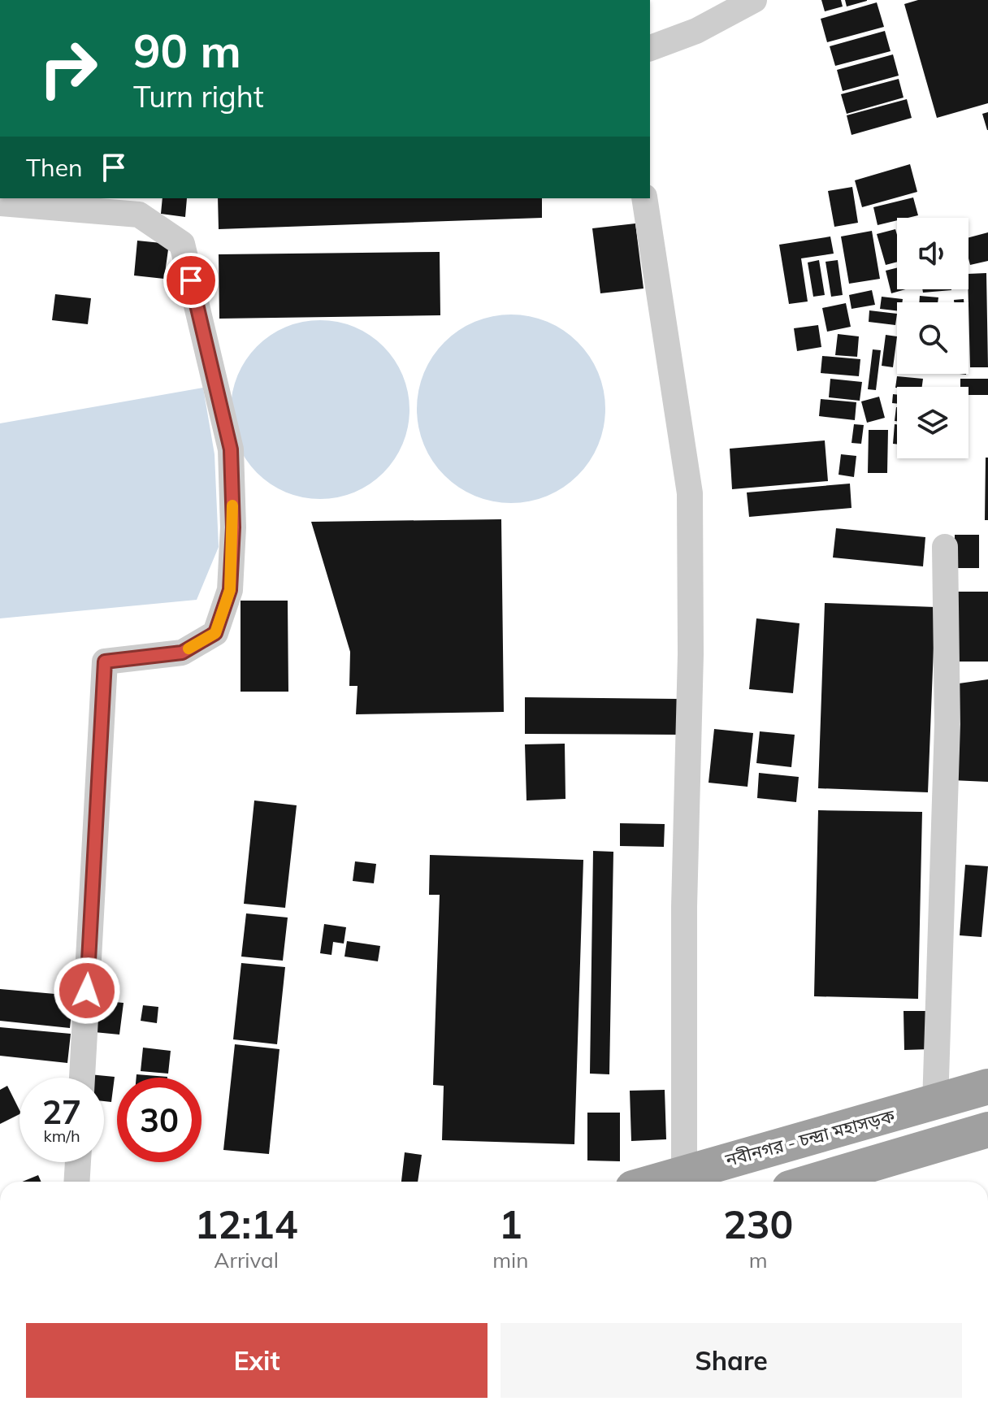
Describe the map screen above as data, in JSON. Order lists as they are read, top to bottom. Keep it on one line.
{"streets":{"highway":["নবীনগর - চন্দ্রা মহাসড়ক"]},"page":{"turn":["90 m","Turn right"],"then":"Then","speed":"27 km/h","limit":"30","eta":["12:14","Arrival","1","min","230","m"],"buttons":["Exit","Share"]}}
